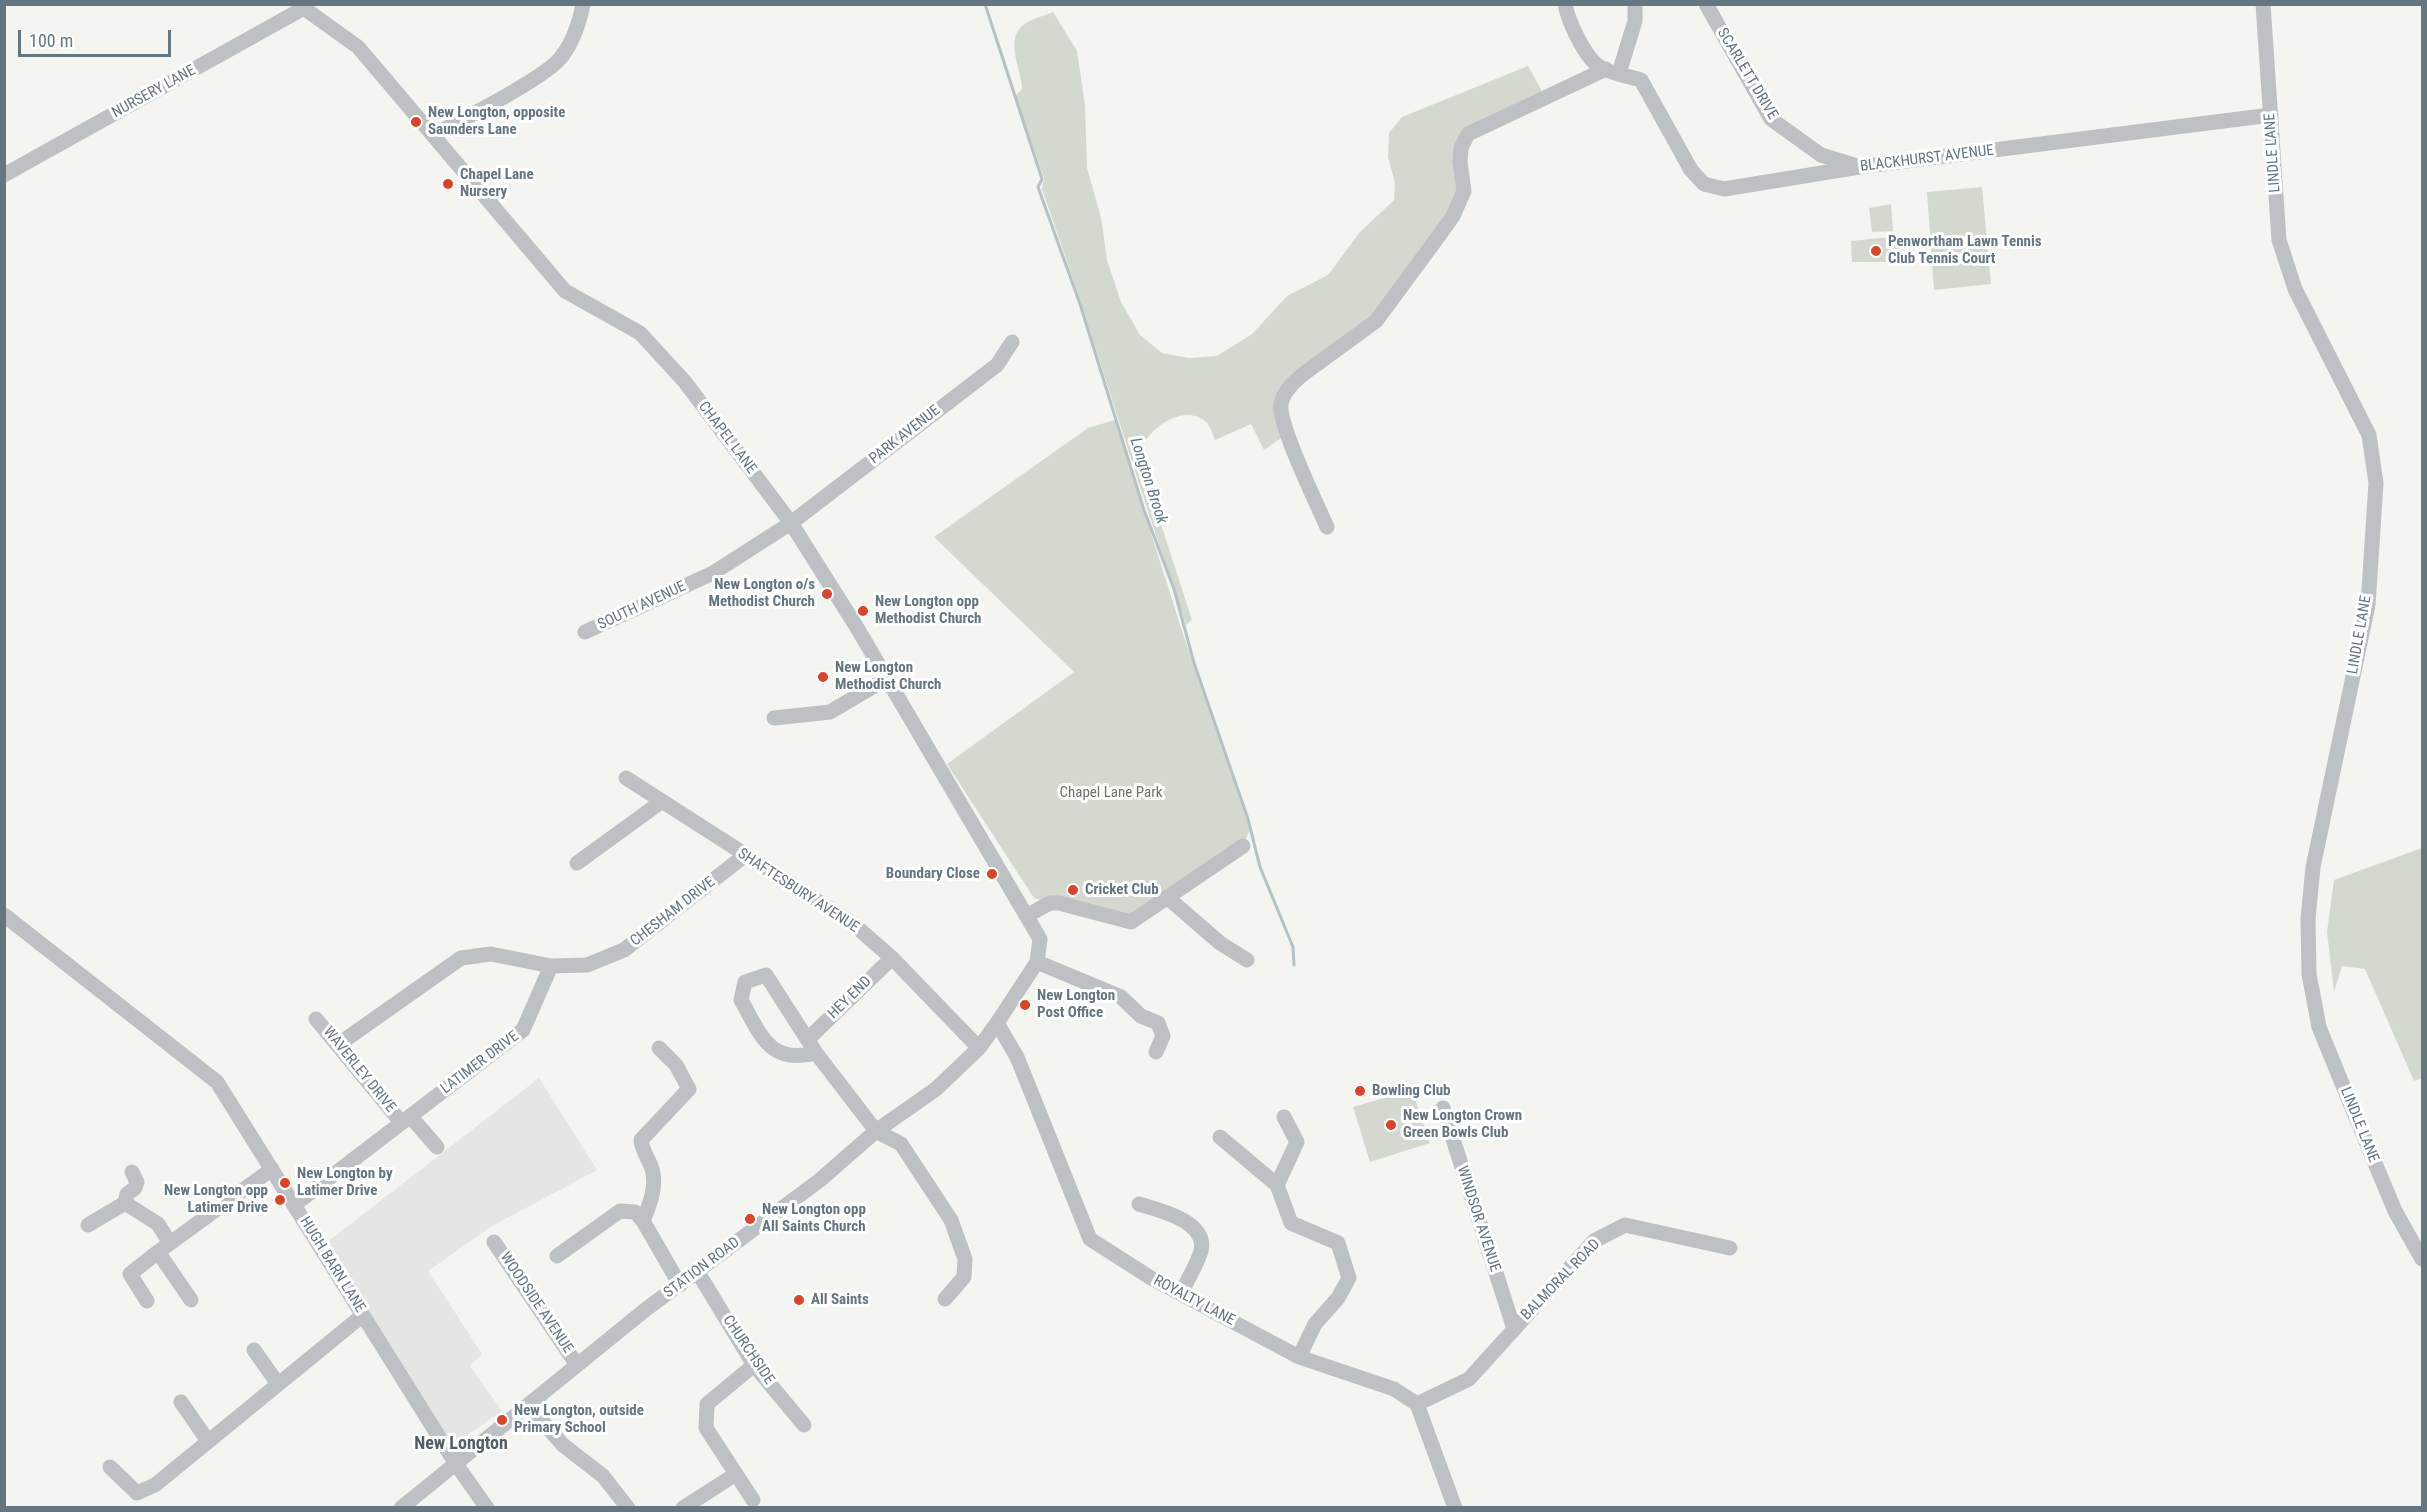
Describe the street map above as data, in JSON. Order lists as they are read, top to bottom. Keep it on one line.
{"streets":{"street":["SCARLETT DRIVE","NURSERY LANE","LINDLE LANE","BLACKHURST AVENUE","PARK AVENUE","CHAPEL LANE","SOUTH AVENUE","SHAFTESBURY AVENUE","CHESHAM DRIVE","HEY END","LATIMER DRIVE","WAVERLEY DRIVE","WINDSOR AVENUE","HUGH BARN LANE","STATION ROAD","BALMORAL ROAD","ROYALTY LANE","WOODSIDE AVENUE","CHURCHSIDE"]},"crossings":[["SCARLETT DRIVE","BLACKHURST AVENUE"],["NURSERY LANE","CHAPEL LANE"],["LINDLE LANE","BLACKHURST AVENUE"],["PARK AVENUE","CHAPEL LANE"],["PARK AVENUE","SOUTH AVENUE"],["CHAPEL LANE","SOUTH AVENUE"],["CHAPEL LANE","STATION ROAD"],["SHAFTESBURY AVENUE","CHESHAM DRIVE"],["SHAFTESBURY AVENUE","HEY END"],["SHAFTESBURY AVENUE","STATION ROAD"],["CHESHAM DRIVE","LATIMER DRIVE"],["CHESHAM DRIVE","WAVERLEY DRIVE"],["LATIMER DRIVE","WAVERLEY DRIVE"],["LATIMER DRIVE","HUGH BARN LANE"],["WINDSOR AVENUE","BALMORAL ROAD"],["HUGH BARN LANE","STATION ROAD"],["STATION ROAD","ROYALTY LANE"],["STATION ROAD","WOODSIDE AVENUE"],["STATION ROAD","CHURCHSIDE"],["BALMORAL ROAD","ROYALTY LANE"]],"districts":["New Longton"],"water":["Longton Brook"],"parks":["Chapel Lane Park"],"places":["New Longton, opposite Saunders Lane","Chapel Lane Nursery","Penwortham Lawn Tennis Club Tennis Court","New Longton o/s Methodist Church","New Longton opp Methodist Church","New Longton Methodist Church","Boundary Close","Cricket Club","New Longton Post Office","Bowling Club","New Longton Crown Green Bowls Club","New Longton by Latimer Drive","New Longton opp Latimer Drive","New Longton opp All Saints Church","All Saints","New Longton, outside Primary School"],"scale_bar":"100 m"}
